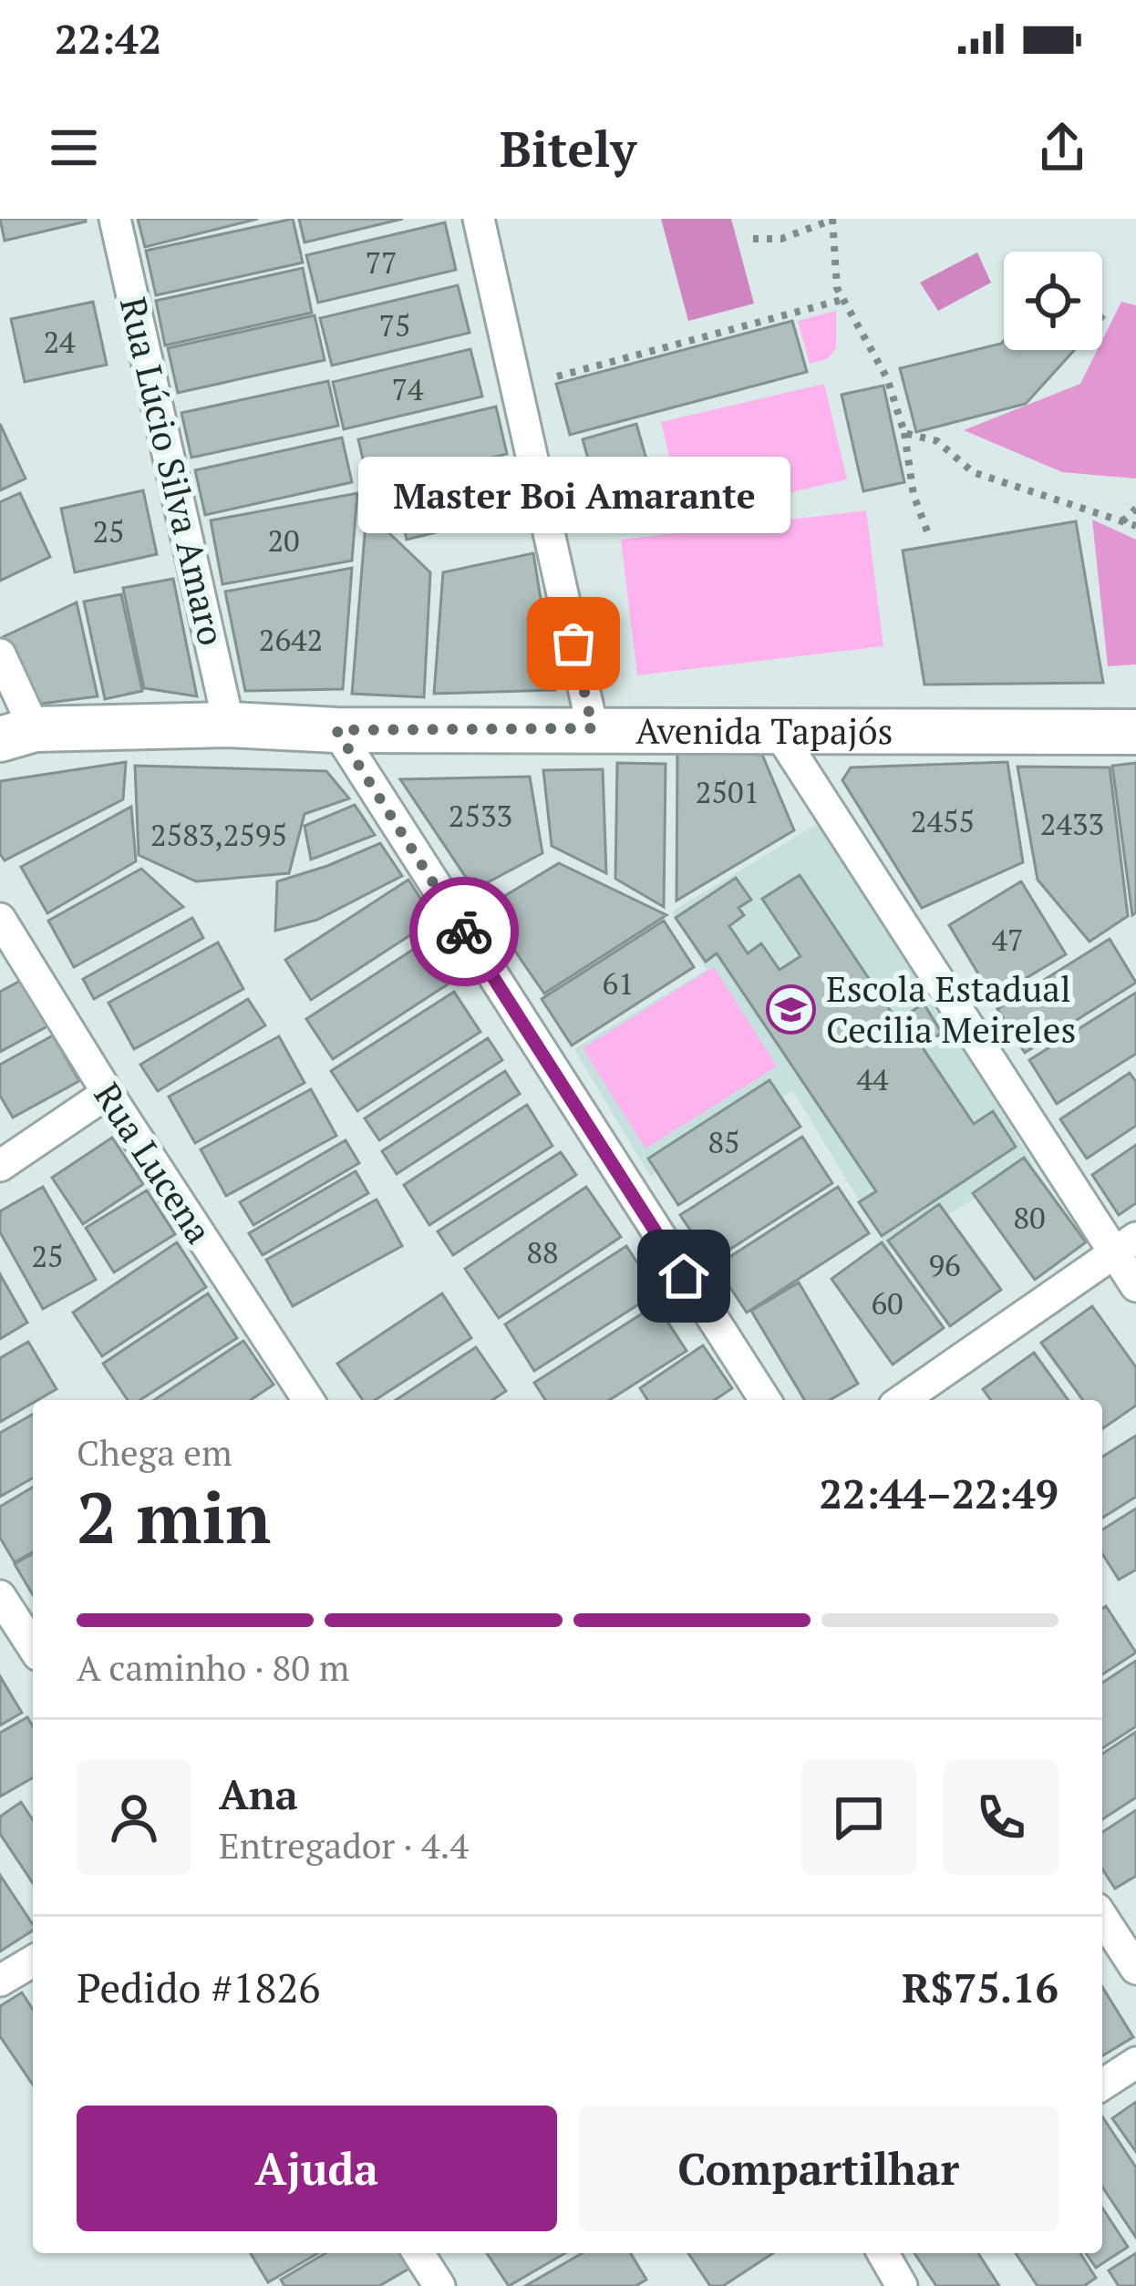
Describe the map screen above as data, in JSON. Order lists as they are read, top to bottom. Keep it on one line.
{"streets":{"main road":["Avenida Tapajós"],"street":["Rua Lúcio Silva Amaro","Rua Lucena"]},"crossings":[["Rua Lúcio Silva Amaro","Avenida Tapajós"]],"places":{"other":["Master Boi Amarante"],"school or university":["Escola Estadual Cecilia Meireles"]},"house_numbers":["77","75","24","74","25","20","2642","2501","2533","2455","2433","2583,2595","47","61","44","85","80","88","25","96","60"],"page":{"status":"22:42","header":"Bitely","bubble":"Master Boi Amarante","heading":["2 min","Chega em","22:44–22:49"],"panel":["Ana","Entregador · 4.4","Pedido #1826","R$75.16"],"bar":"A caminho · 80 m","buttons":["Ajuda","Compartilhar"]}}
